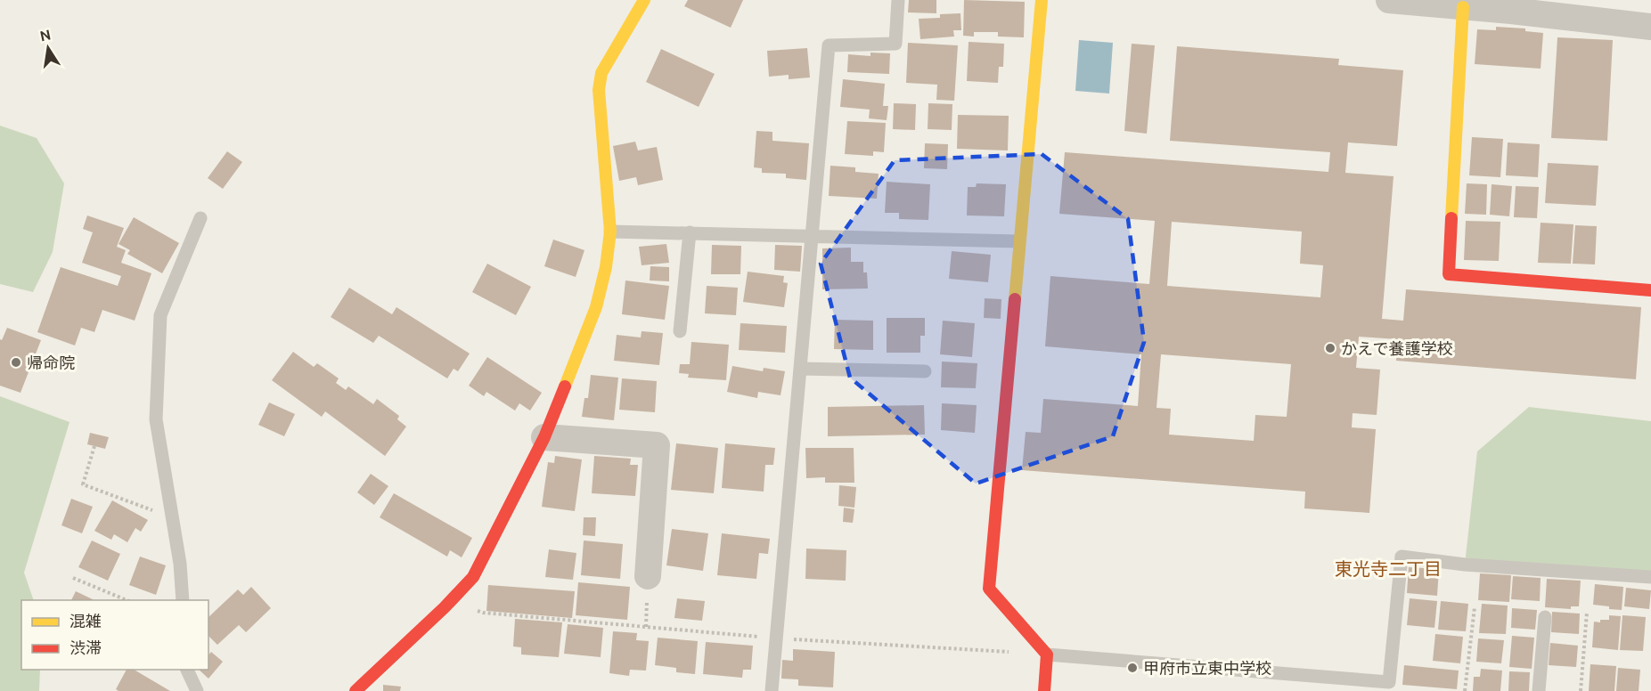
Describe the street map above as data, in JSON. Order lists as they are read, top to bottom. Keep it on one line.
{"districts":["東光寺二丁目"],"places":["かえで養護学校","帰命院","甲府市立東中学校"],"legend":["混雑","渋滞"],"north":"top"}
